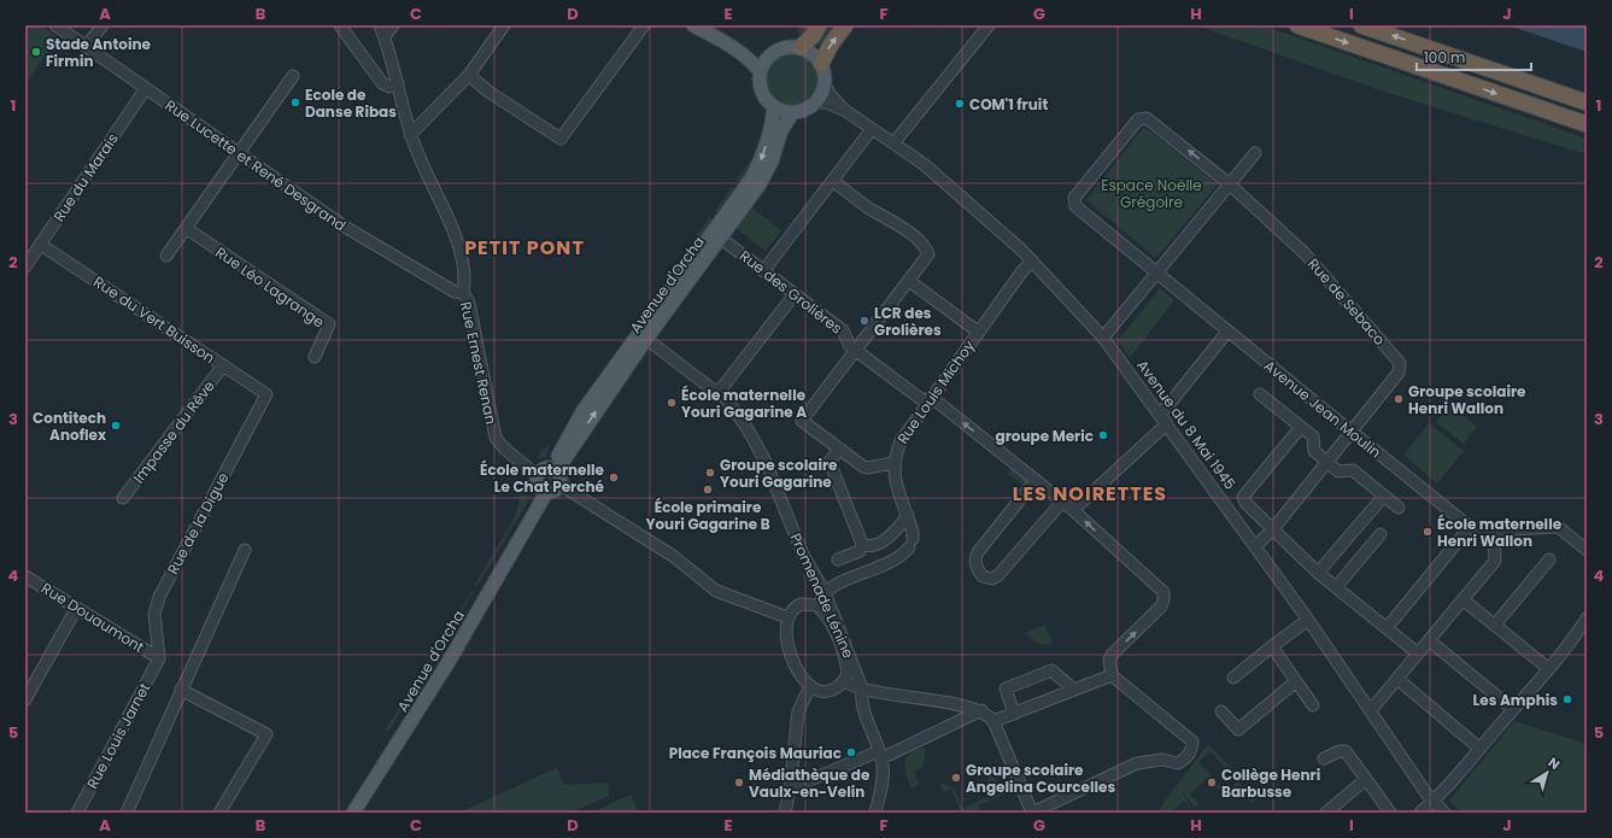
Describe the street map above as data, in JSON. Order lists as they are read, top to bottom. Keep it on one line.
{"streets":{"main road":["Avenue d'Orcha"],"street":["Rue Lucette et René Desgrand","Rue du Marais","Rue Léo Lagrange","Rue des Grolières","Rue de Sebaco","Rue du Vert Buisson","Rue Ernest Renan","Rue Louis Michoy","Avenue Jean Moulin","Avenue du 8 Mai 1945","Impasse du Rêve","Rue de la Digue","Promenade Lénine","Rue Douaumont","Rue Louis Jarnet"]},"crossings":[["Rue Lucette et René Desgrand","Rue du Marais"],["Rue Lucette et René Desgrand","Rue Ernest Renan"],["Rue du Marais","Rue du Vert Buisson"],["Avenue d'Orcha","Rue des Grolières"],["Avenue d'Orcha","Rue Ernest Renan"],["Avenue d'Orcha","Avenue du 8 Mai 1945"],["Rue des Grolières","Rue Louis Michoy"],["Rue de Sebaco","Avenue Jean Moulin"],["Rue de Sebaco","Avenue du 8 Mai 1945"],["Rue du Vert Buisson","Impasse du Rêve"],["Rue du Vert Buisson","Rue de la Digue"],["Rue Louis Michoy","Avenue du 8 Mai 1945"],["Rue Louis Michoy","Promenade Lénine"],["Rue de la Digue","Rue Douaumont"],["Rue de la Digue","Rue Louis Jarnet"],["Rue Douaumont","Rue Louis Jarnet"]],"districts":["PETIT PONT","LES NOIRETTES"],"parks":["Espace Noëlle Grégoire"],"places":["Stade Antoine Firmin","Ecole de Danse Ribas","COM'1 fruit","LCR des Grolières","Groupe scolaire Henri Wallon","École maternelle Youri Gagarine A","Contitech Anoflex","groupe Meric","Groupe scolaire Youri Gagarine","École maternelle Le Chat Perché","École primaire Youri Gagarine B","École maternelle Henri Wallon","Les Amphis","Place François Mauriac","Groupe scolaire Angelina Courcelles","Médiathèque de Vaulx-en-Velin","Collège Henri Barbusse"],"scale_bar":"100 m","north":"top right","grid":{"columns":["A","B","C","D","E","F","G","H","I","J"],"rows":["1","2","3","4","5"]}}
